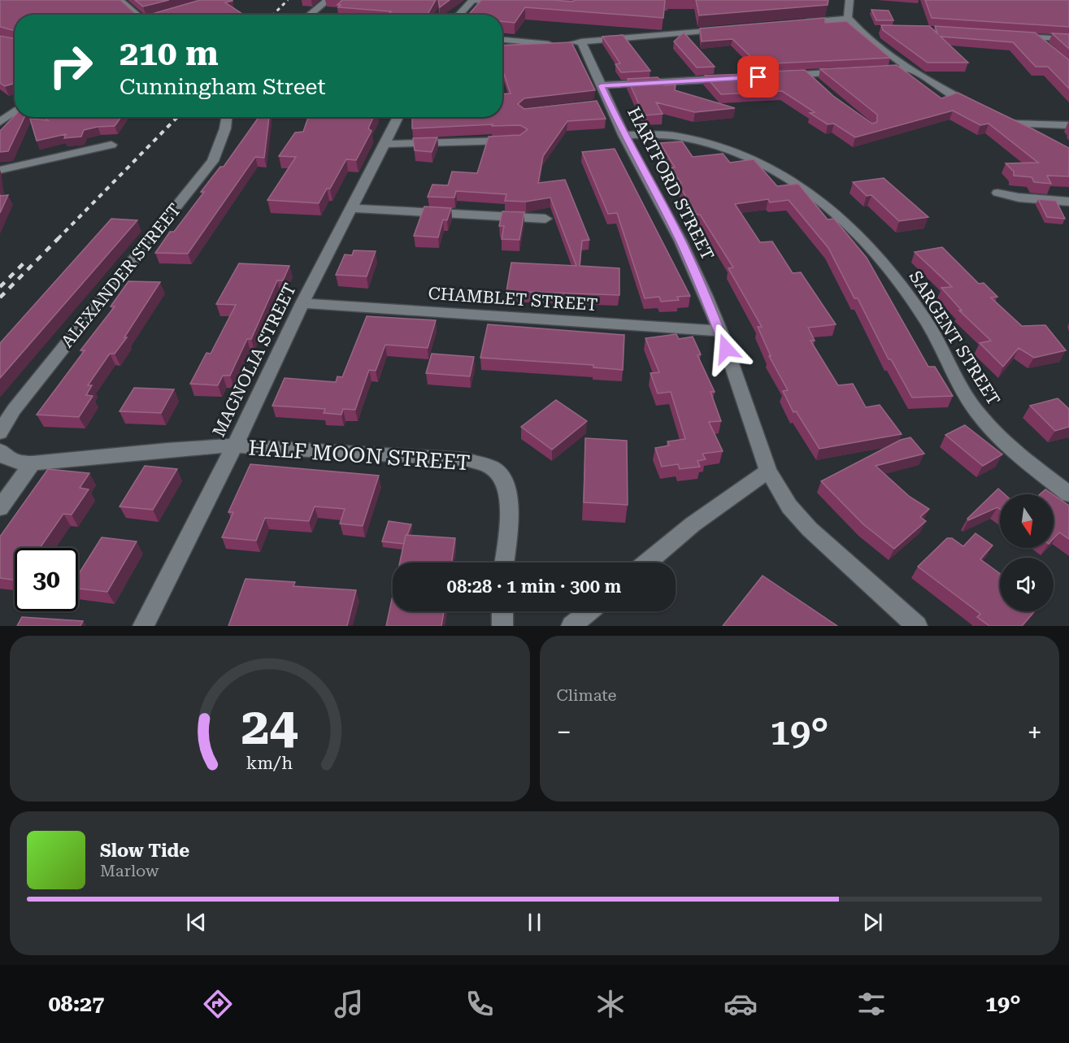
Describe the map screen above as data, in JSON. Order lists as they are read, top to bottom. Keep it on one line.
{"streets":{"street":["HARTFORD STREET","ALEXANDER STREET","CHAMBLET STREET","SARGENT STREET","MAGNOLIA STREET","HALF MOON STREET"]},"crossings":[["HARTFORD STREET","CHAMBLET STREET"],["HARTFORD STREET","SARGENT STREET"],["CHAMBLET STREET","MAGNOLIA STREET"],["MAGNOLIA STREET","HALF MOON STREET"]],"north":"bottom","page":{"turn":["210 m","Cunningham Street"],"limit":"30","trip":"08:28 · 1 min · 300 m","tile":"Climate","heat":["−","19°","+"],"song":["Slow Tide","Marlow"],"tabs":["08:27","19°"],"gauge":["24","km/h"]}}
